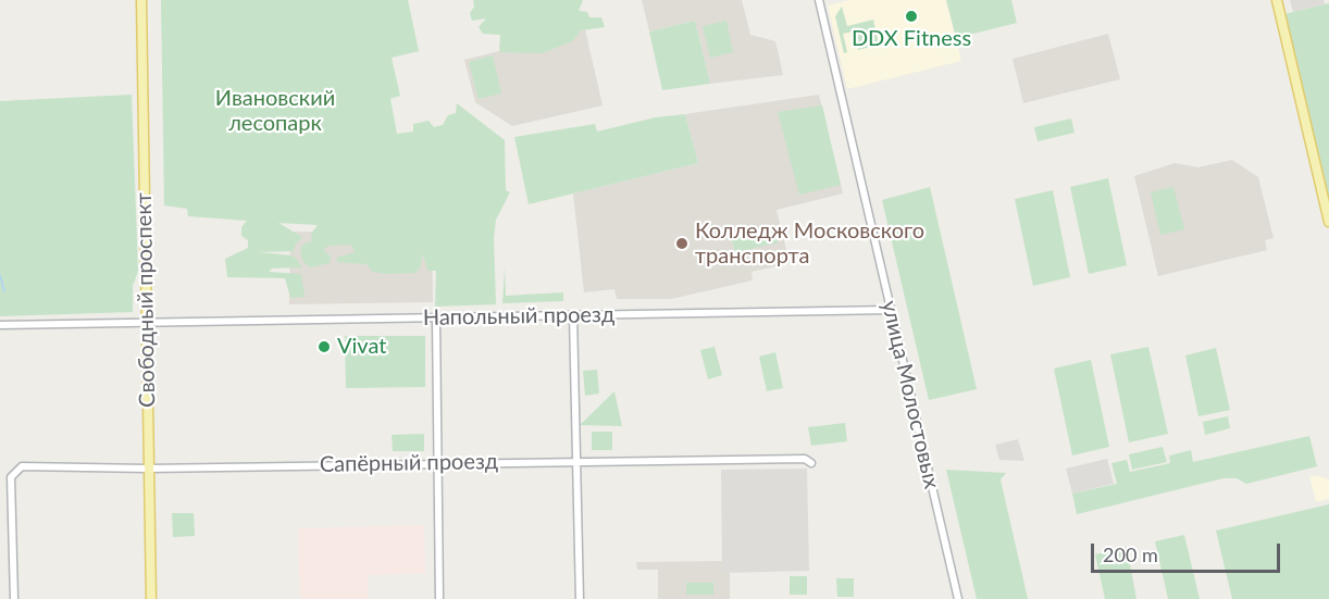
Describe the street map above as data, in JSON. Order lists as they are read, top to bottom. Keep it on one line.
{"streets":{"main road":["Свободный проспект"],"street":["Напольный проезд","улица Молостовых","Сапёрный проезд"]},"crossings":[["Свободный проспект","Напольный проезд"],["Свободный проспект","Сапёрный проезд"],["Напольный проезд","улица Молостовых"]],"parks":["Ивановский лесопарк"],"places":["DDX Fitness","Колледж Московского транспорта","Vivat"],"scale_bar":"200 m"}
